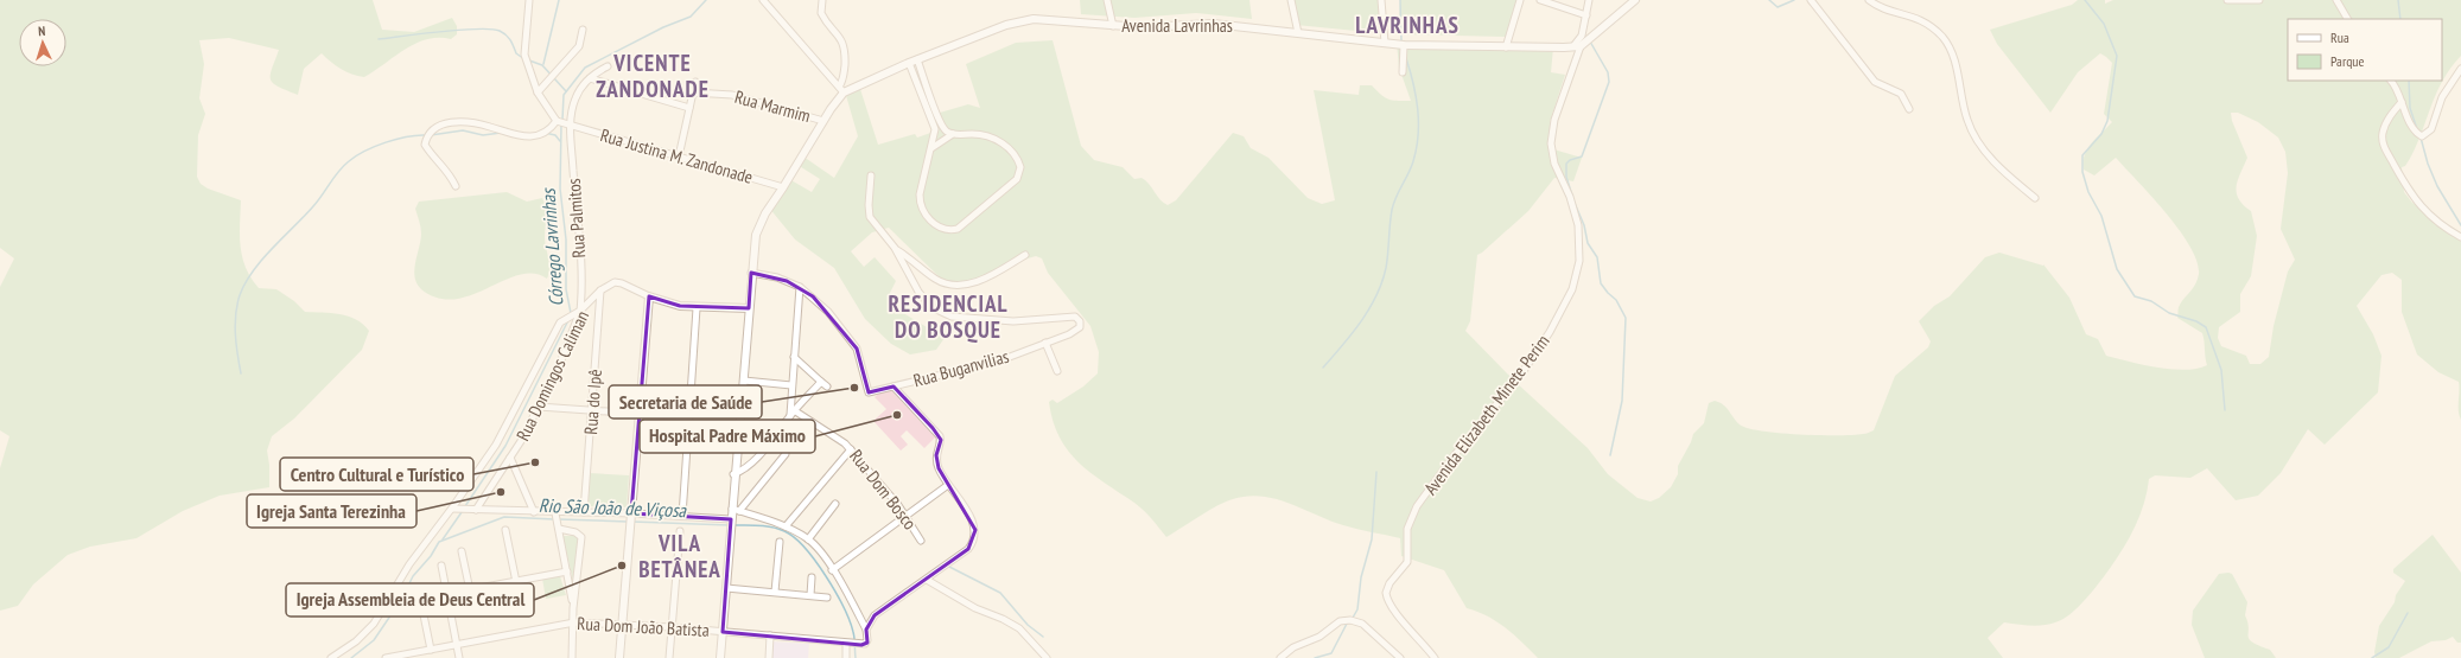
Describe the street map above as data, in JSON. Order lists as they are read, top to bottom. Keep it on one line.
{"streets":{"street":["Avenida Lavrinhas","Rua Marmim","Rua Justina M. Zandonade","Rua Palmitos","Rua Buganvilias","Rua Domingos Caliman","Rua do Ipê","Avenida Elizabeth Minete Perim","Rua Dom Bosco","Rua Dom João Batista"]},"crossings":[["Avenida Lavrinhas","Avenida Elizabeth Minete Perim"],["Rua Justina M. Zandonade","Rua Palmitos"],["Rua Palmitos","Rua Domingos Caliman"],["Rua Domingos Caliman","Rua do Ipê"]],"districts":["LAVRINHAS","VICENTE ZANDONADE","RESIDENCIAL DO BOSQUE","VILA BETÂNEA"],"water":["Córrego Lavrinhas","Rio São João de Viçosa"],"places":["Secretaria de Saúde","Hospital Padre Máximo","Centro Cultural e Turístico","Igreja Santa Terezinha","Igreja Assembleia de Deus Central"],"legend":["Rua","Parque"],"north":"top"}
